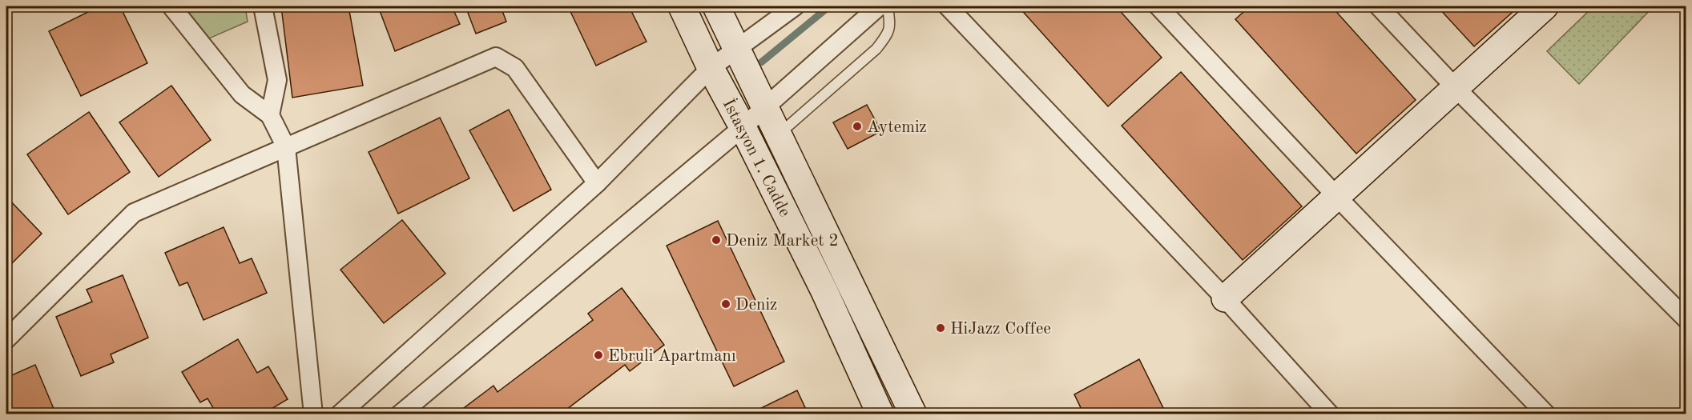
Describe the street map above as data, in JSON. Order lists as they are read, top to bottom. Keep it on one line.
{"streets":{"main road":["İstasyon 1. Cadde"]},"places":["Aytemiz","Deniz Market 2","Deniz","HiJazz Coffee","Ebruli Apartmanı"]}
